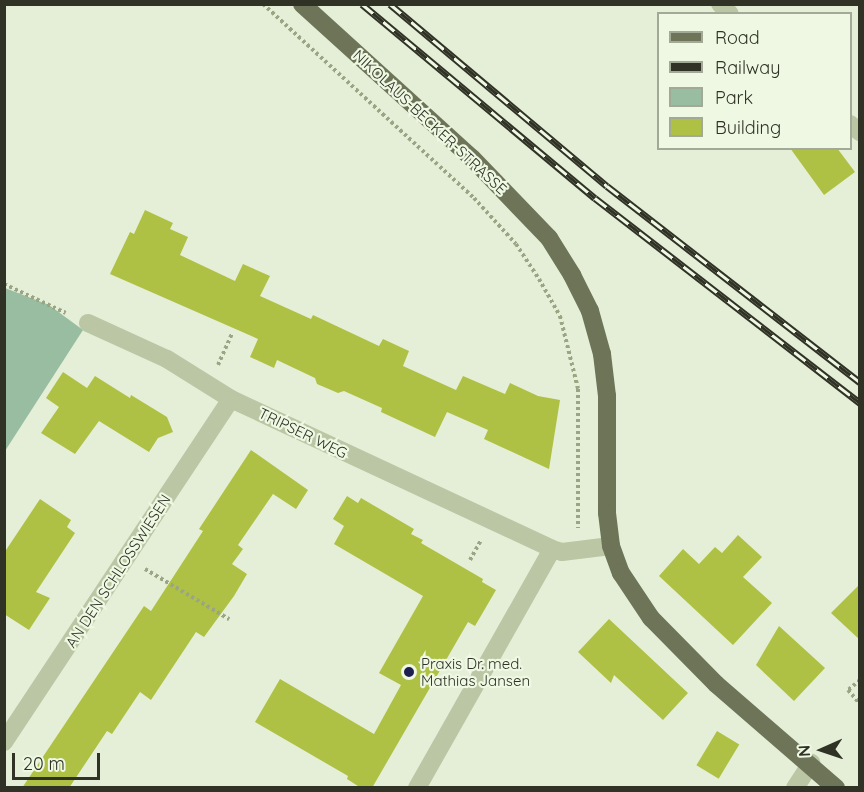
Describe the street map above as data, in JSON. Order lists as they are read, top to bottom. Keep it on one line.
{"streets":{"main road":["NIKOLAUS-BECKER-STRASSE"],"street":["TRIPSER WEG","AN DEN SCHLOSSWIESEN"]},"crossings":[["NIKOLAUS-BECKER-STRASSE","TRIPSER WEG"],["TRIPSER WEG","AN DEN SCHLOSSWIESEN"]],"places":["Praxis Dr. med. Mathias Jansen"],"legend":["Road","Railway","Park","Building"],"scale_bar":"20 m","north":"left"}
